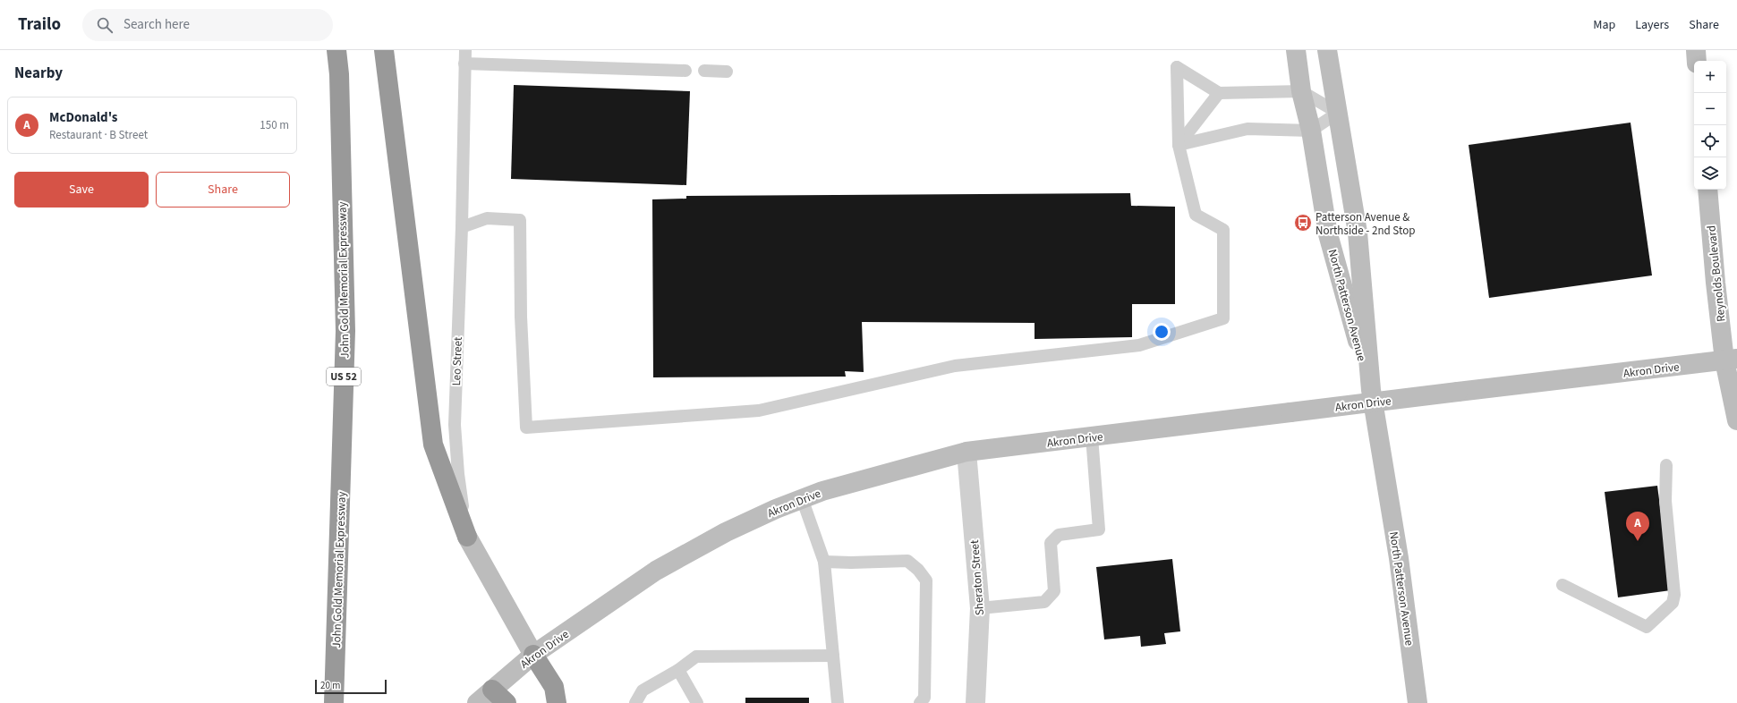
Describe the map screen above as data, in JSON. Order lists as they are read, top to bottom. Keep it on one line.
{"streets":{"highway":["John Gold Memorial Expressway","US 52"],"main road":["Reynolds Boulevard","North Patterson Avenue","Leo Street","Akron Drive"],"street":["Sheraton Street"]},"crossings":[["Reynolds Boulevard","Akron Drive"],["Leo Street","Akron Drive"],["Akron Drive","Sheraton Street"]],"places":{"bus stop":["Patterson Avenue & Northside - 2nd Stop"]},"scale_bar":"20 m","page":{"header":"Trailo","search":"Search here","nav":["Map","Layers","Share"],"heading":"Nearby","map_buttons":["+","−"],"list":[{"mark":"A","name":"McDonald's","note":"Restaurant · B Street","value":"150 m"}],"buttons":["Save","Share"],"pins":"A","scale":"20 m"}}
